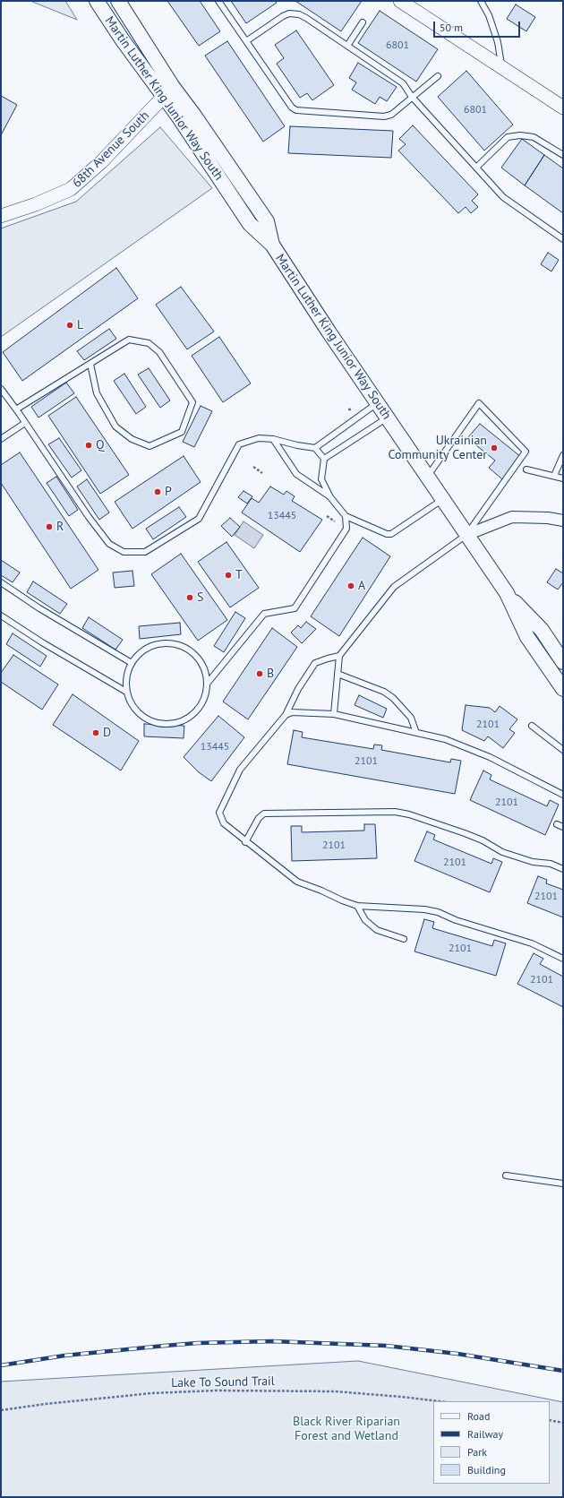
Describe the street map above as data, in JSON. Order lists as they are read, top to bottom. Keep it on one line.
{"streets":{"main road":["Martin Luther King Junior Way South"],"street":["68th Avenue South"],"path":["Lake To Sound Trail"]},"crossings":[["Martin Luther King Junior Way South","68th Avenue South"]],"parks":["Black River Riparian Forest and Wetland"],"places":["L","Q","Ukrainian Community Center","P","R","T","A","S","B","D"],"house_numbers":["6801","6801","13445","2101","13445","2101","2101","2101","2101","2101","2101","2101"],"legend":["Road","Railway","Park","Building"],"scale_bar":"50 m"}
